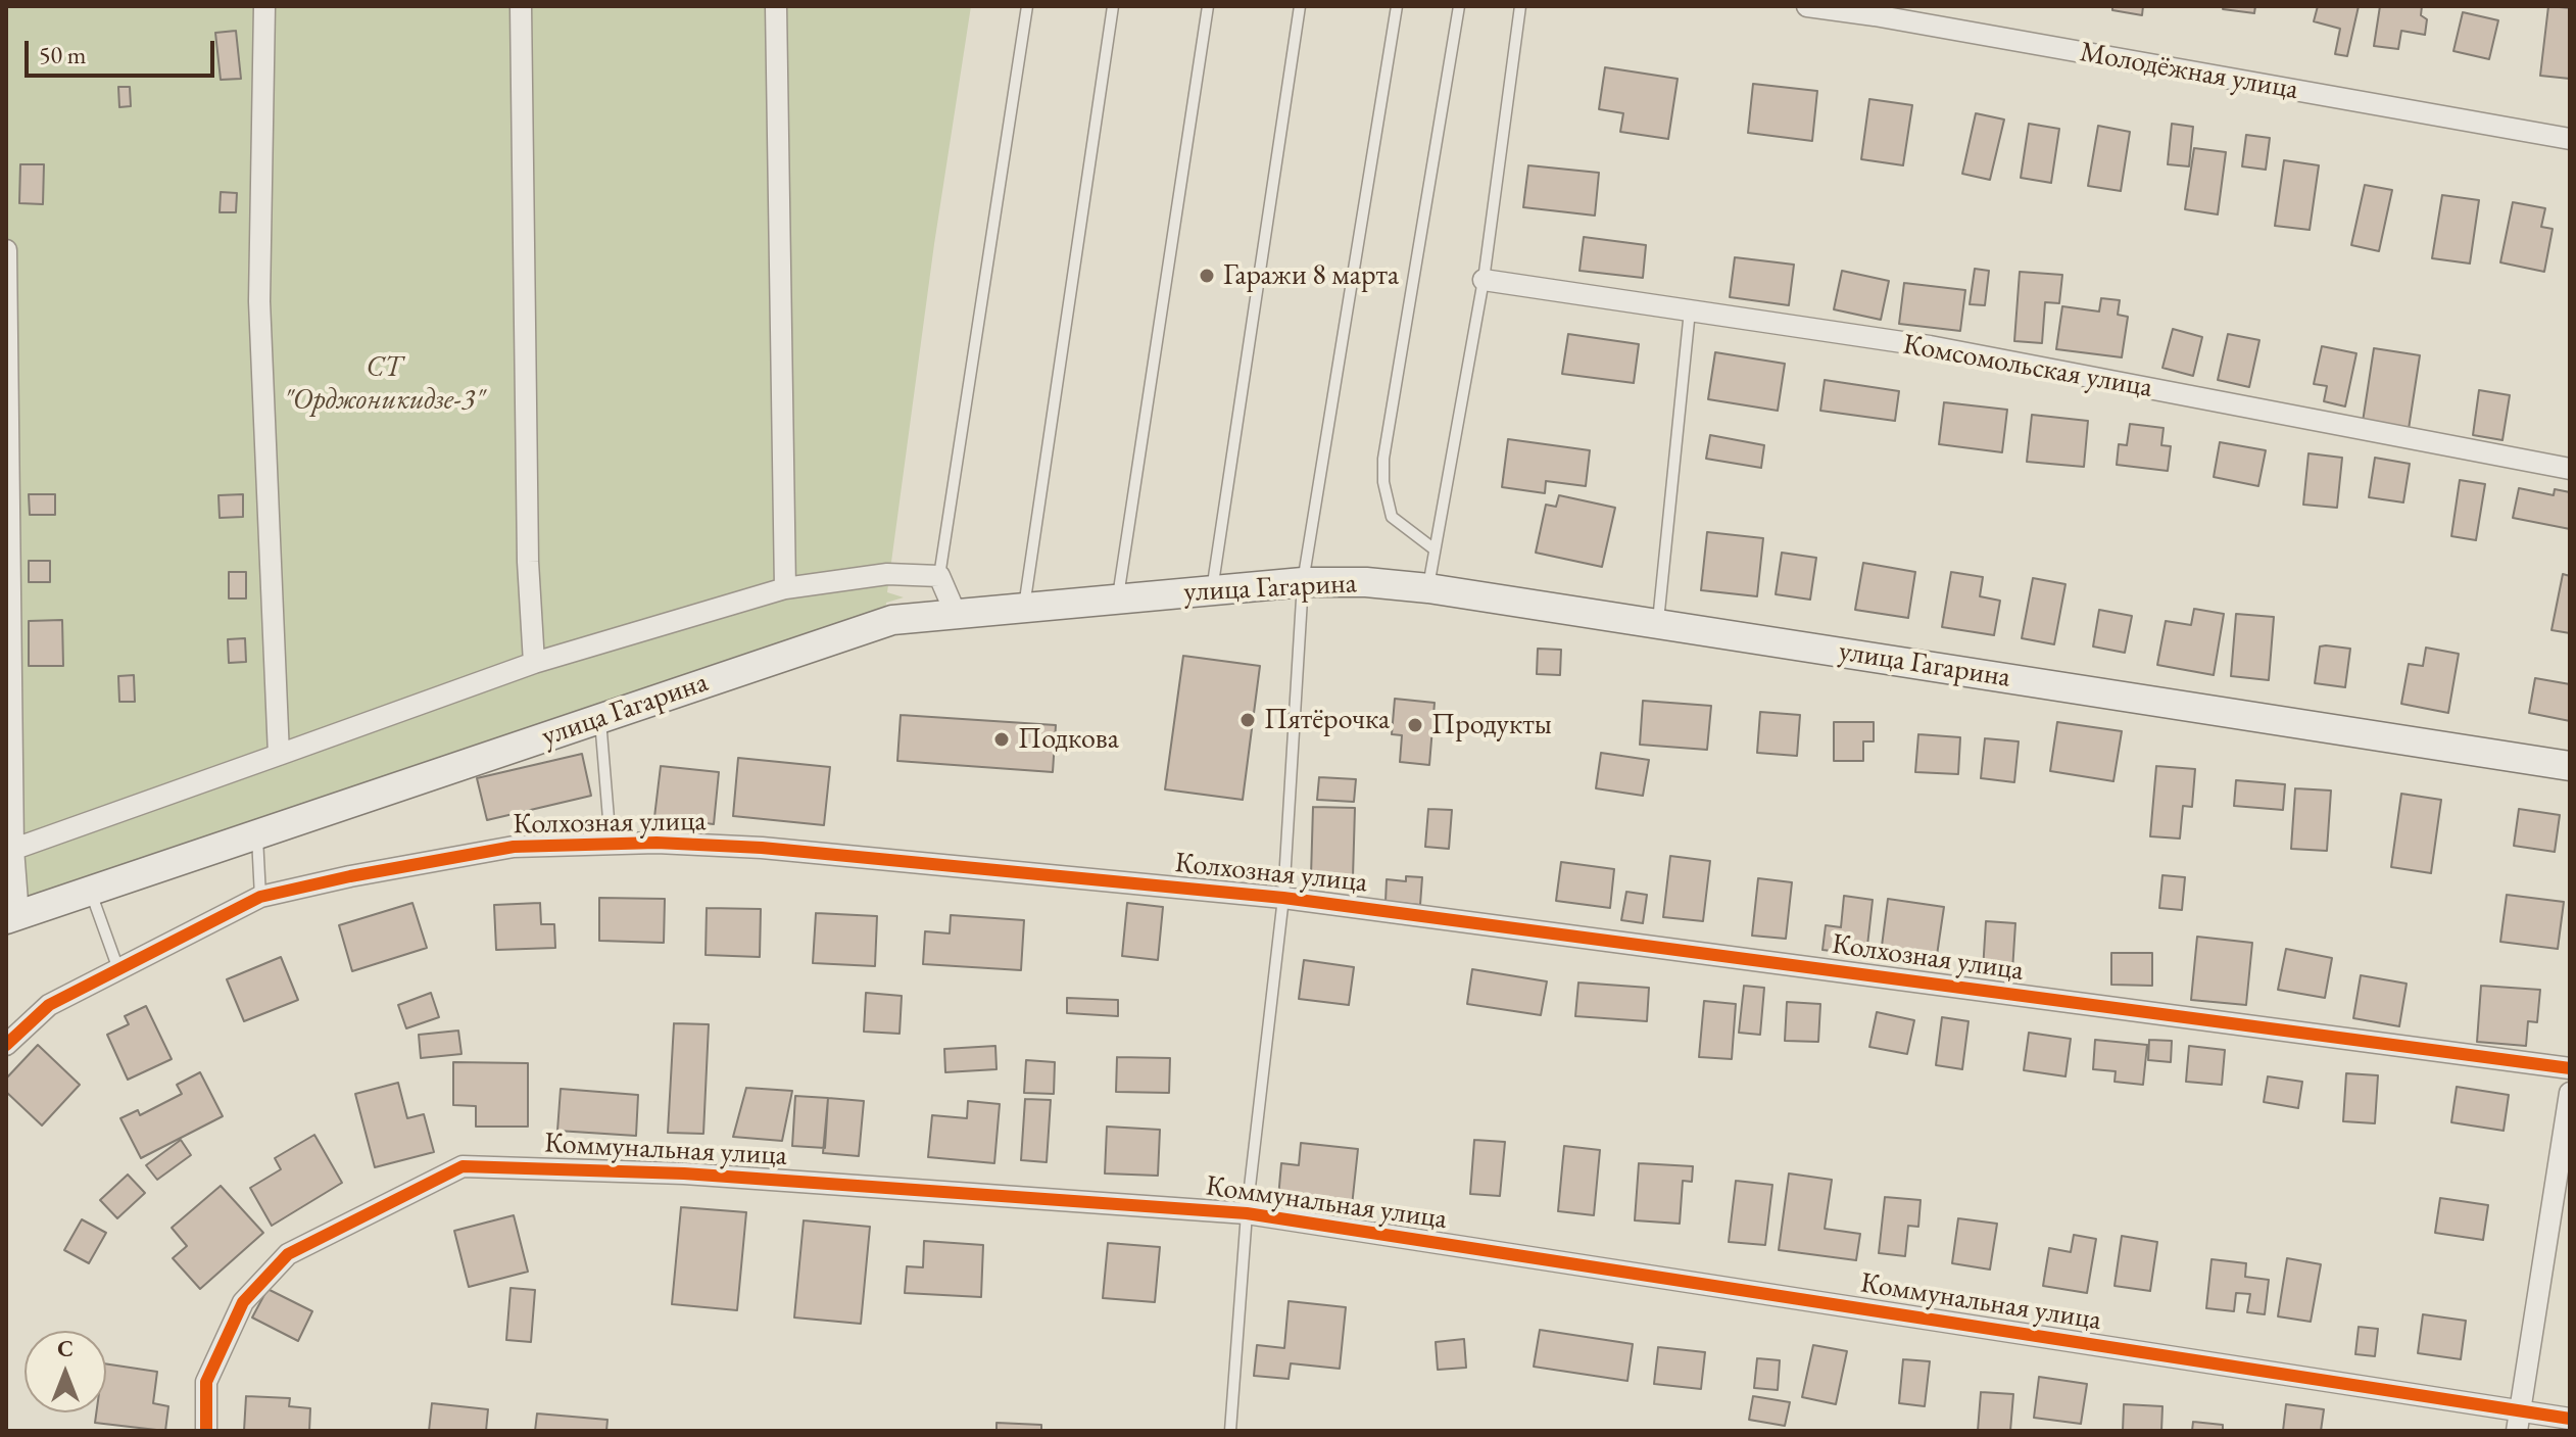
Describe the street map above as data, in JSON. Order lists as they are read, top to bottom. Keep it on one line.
{"streets":{"main road":["улица Гагарина"],"street":["Молодёжная улица","Комсомольская улица","Колхозная улица","Коммунальная улица"]},"parks":["СТ \"Орджоникидзе-3\""],"places":["Гаражи 8 марта","Пятёрочка","Продукты","Подкова"],"scale_bar":"50 m","north":"top"}
